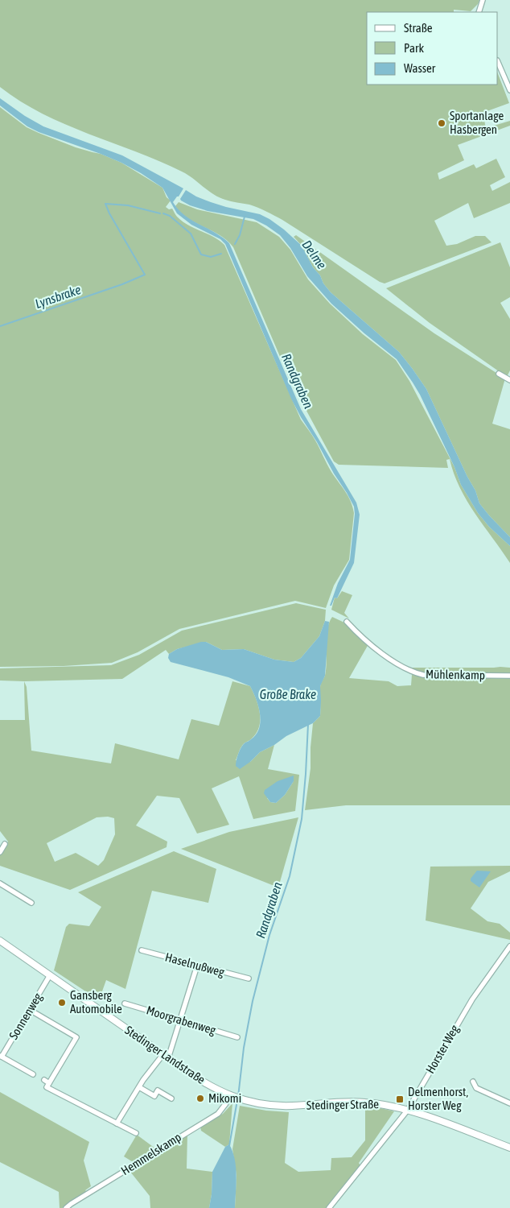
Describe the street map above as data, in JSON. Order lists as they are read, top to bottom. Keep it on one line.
{"streets":{"main road":["Stedinger Landstraße","Stedinger Straße"],"street":["Mühlenkamp","Haselnußweg","Sonnenweg","Moorgrabenweg","Horster Weg","Hemmelskamp"]},"crossings":[["Sonnenweg","Stedinger Landstraße"],["Horster Weg","Stedinger Straße"],["Stedinger Landstraße","Stedinger Straße"],["Stedinger Landstraße","Hemmelskamp"]],"water":["Delme","Lynsbrake","Randgraben","Große Brake"],"places":{"other":["Sportanlage Hasbergen","Gansberg Automobile","Mikomi"],"transit":["Delmenhorst, Horster Weg"]},"legend":["Straße","Park","Wasser"]}
